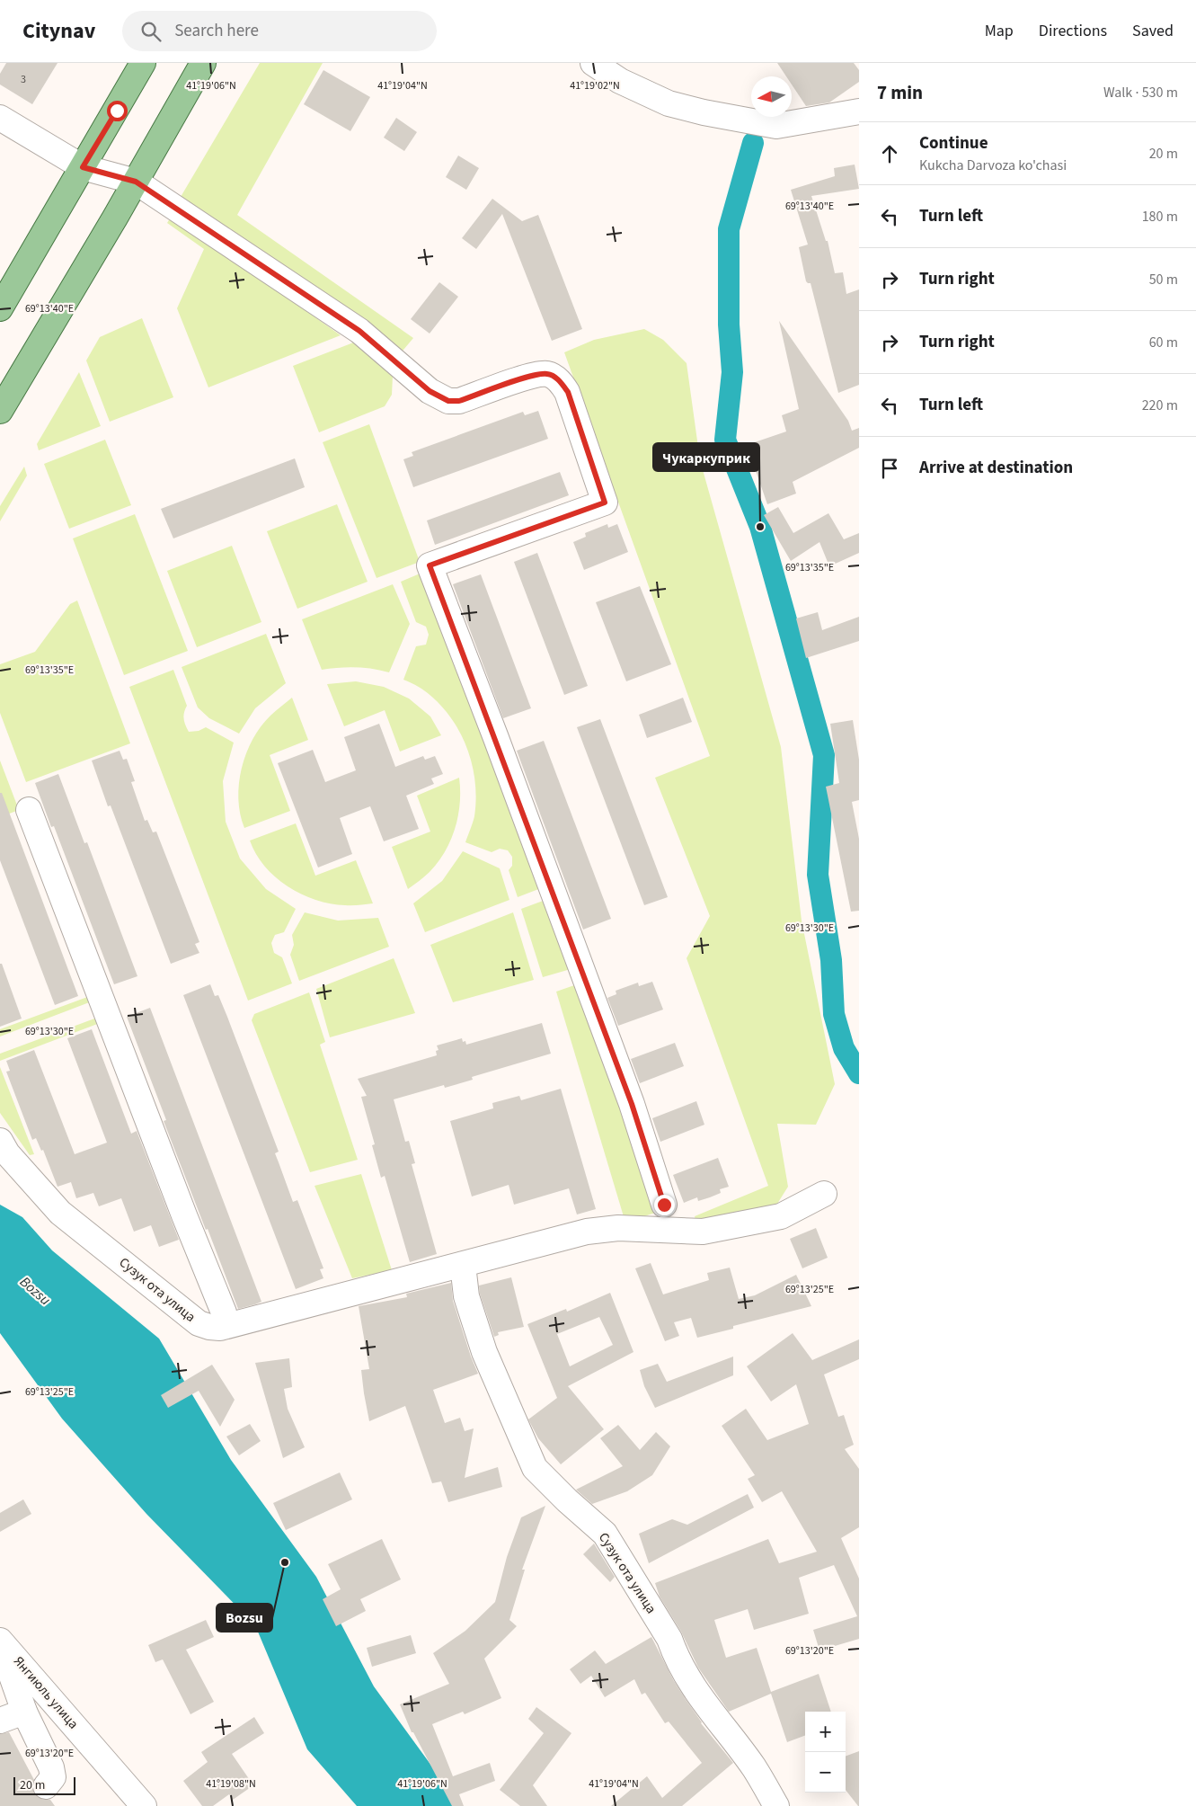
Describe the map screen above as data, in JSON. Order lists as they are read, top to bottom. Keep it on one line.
{"streets":{"street":["Сузук ота улица","Янгиюль улица"]},"water":["Bozsu"],"places":["Чукаркуприк","Bozsu"],"house_numbers":["3"],"scale_bar":"20 m","north":"left","page":{"header":"Citynav","search":"Search here","nav":["Map","Directions","Saved"],"heading":["7 min","Walk · 530 m"],"list":[["Continue","Kukcha Darvoza ko'chasi","20 m"],["Turn left","180 m"],["Turn right","50 m"],["Turn right","60 m"],["Turn left","220 m"],"Arrive at destination"],"map_buttons":["+","−"],"scale":"20 m"},"coordinates":["41°19'06\"N","41°19'04\"N","41°19'02\"N","69°13'40\"E","69°13'35\"E","69°13'30\"E","69°13'25\"E","69°13'20\"E","41°19'08\"N"]}
